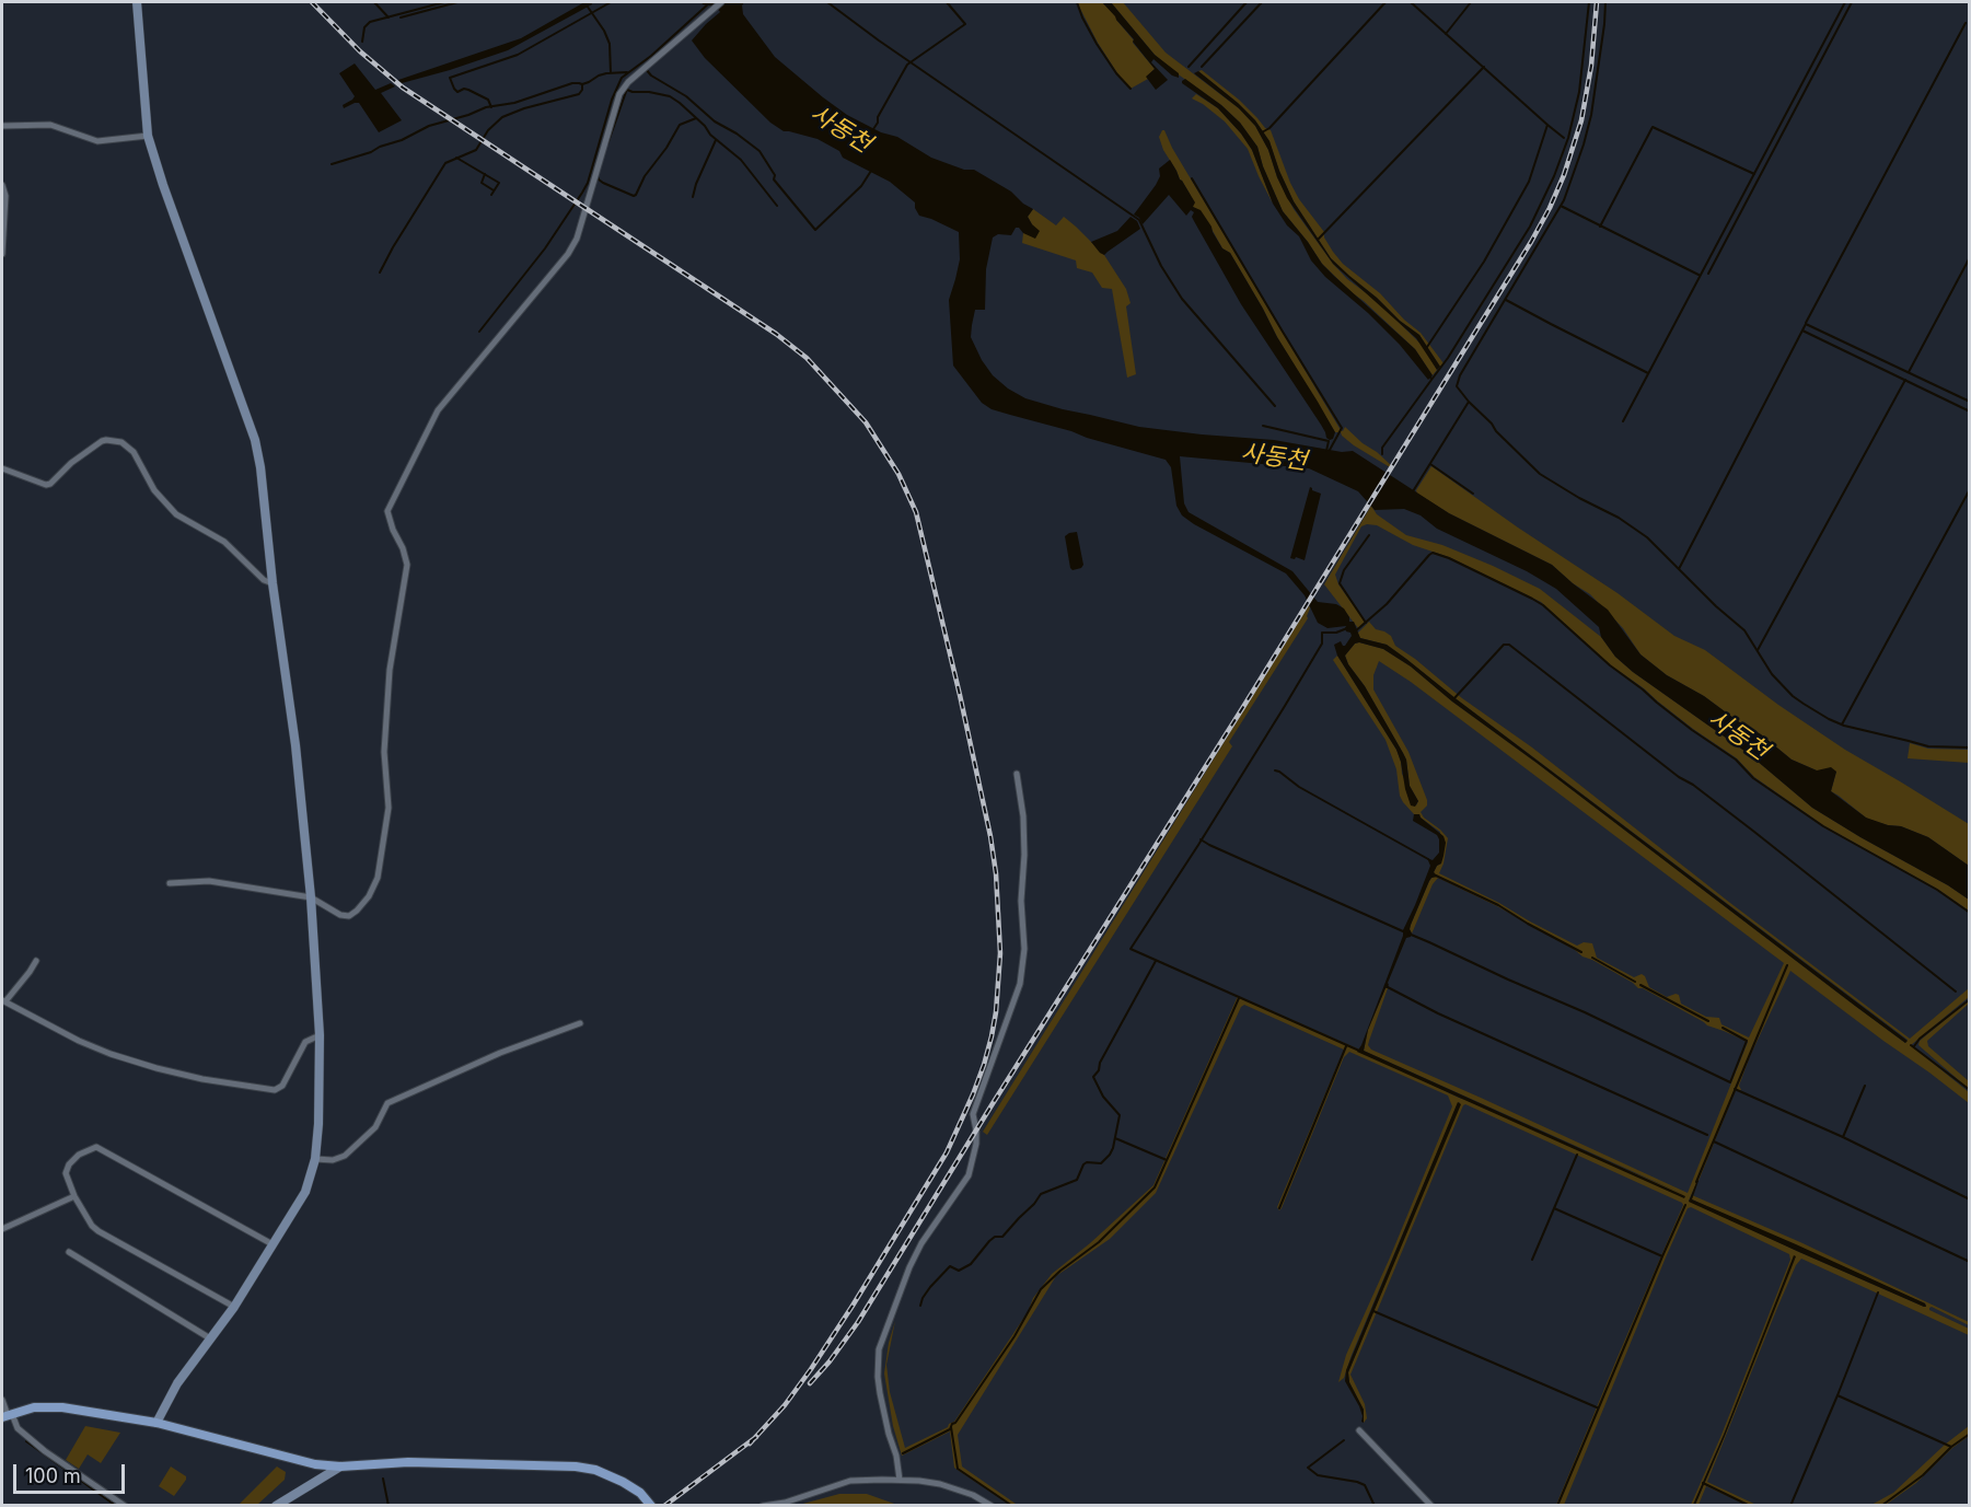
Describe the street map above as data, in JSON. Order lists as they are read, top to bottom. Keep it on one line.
{"water":["사동천"],"scale_bar":"100 m"}
